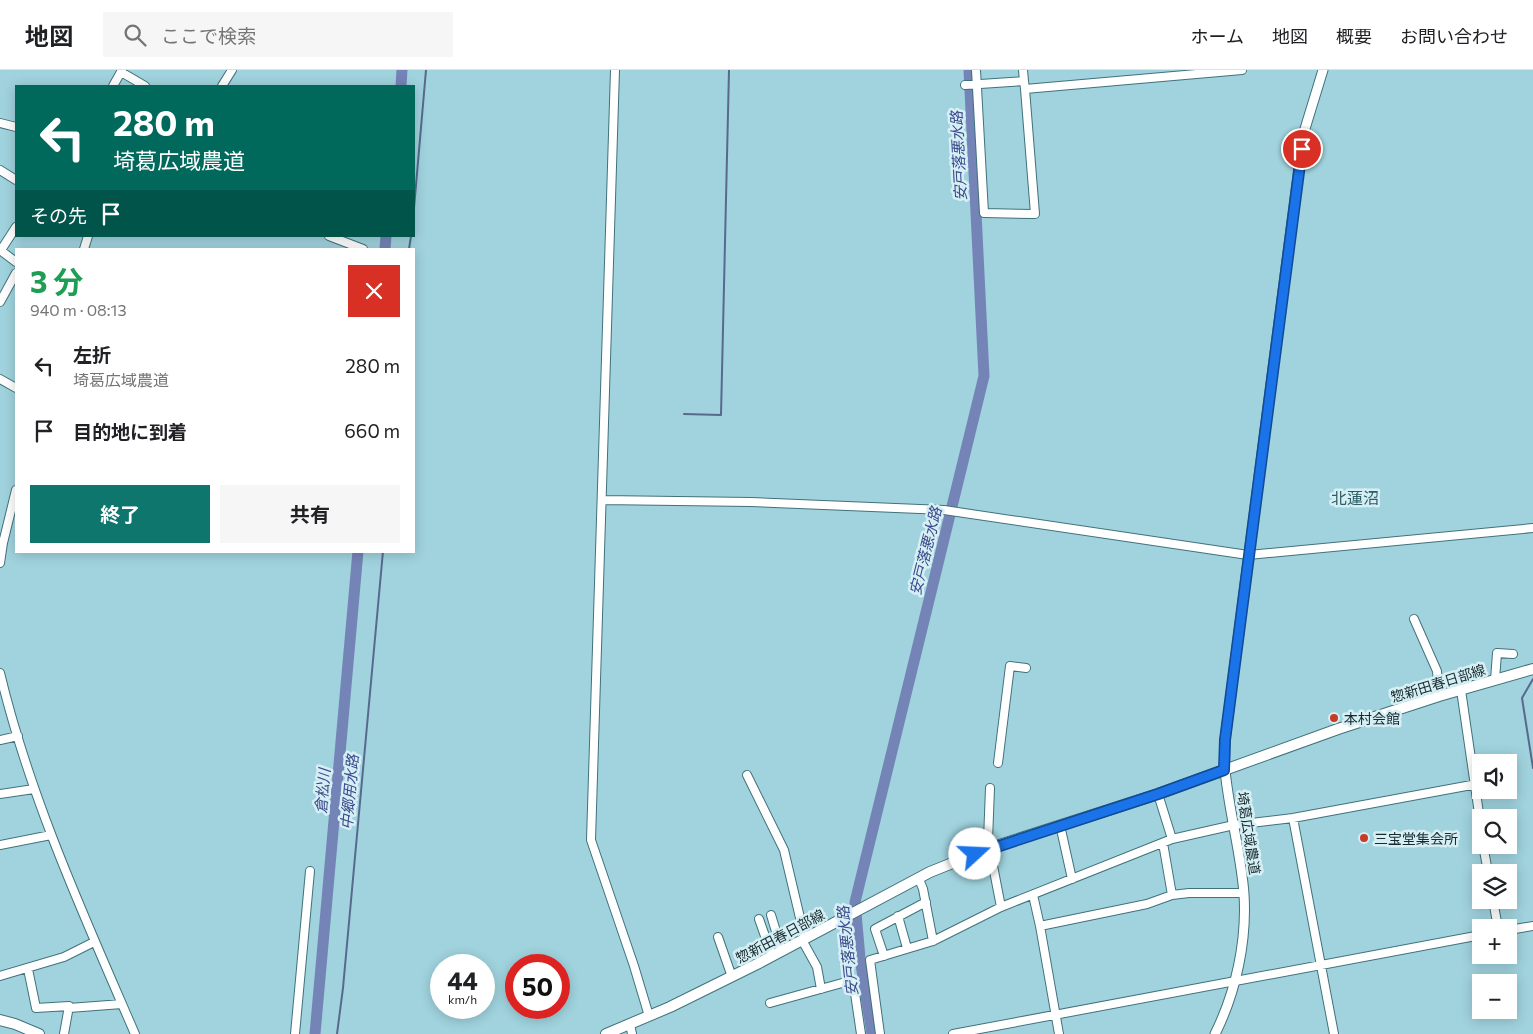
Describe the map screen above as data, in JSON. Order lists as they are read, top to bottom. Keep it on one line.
{"streets":{"main road":["惣新田春日部線"],"street":["埼葛広域農道"]},"crossings":[["惣新田春日部線","埼葛広域農道"]],"districts":["北蓮沼"],"water":["安戸落悪水路","倉松川","中郷用水路"],"places":["本村会館","三宝堂集会所"],"page":{"header":"地図","search":"ここで検索","nav":["ホーム","地図","概要","お問い合わせ"],"turn":["280 m","埼葛広域農道"],"then":"その先","heading":["3 分","940 m · 08:13"],"list":[{"name":"左折","note":"埼葛広域農道","value":"280 m"},{"name":"目的地に到着","value":"660 m"}],"buttons":["終了","共有"],"map_buttons":["+","−"],"speed":"44 km/h","limit":"50"}}
